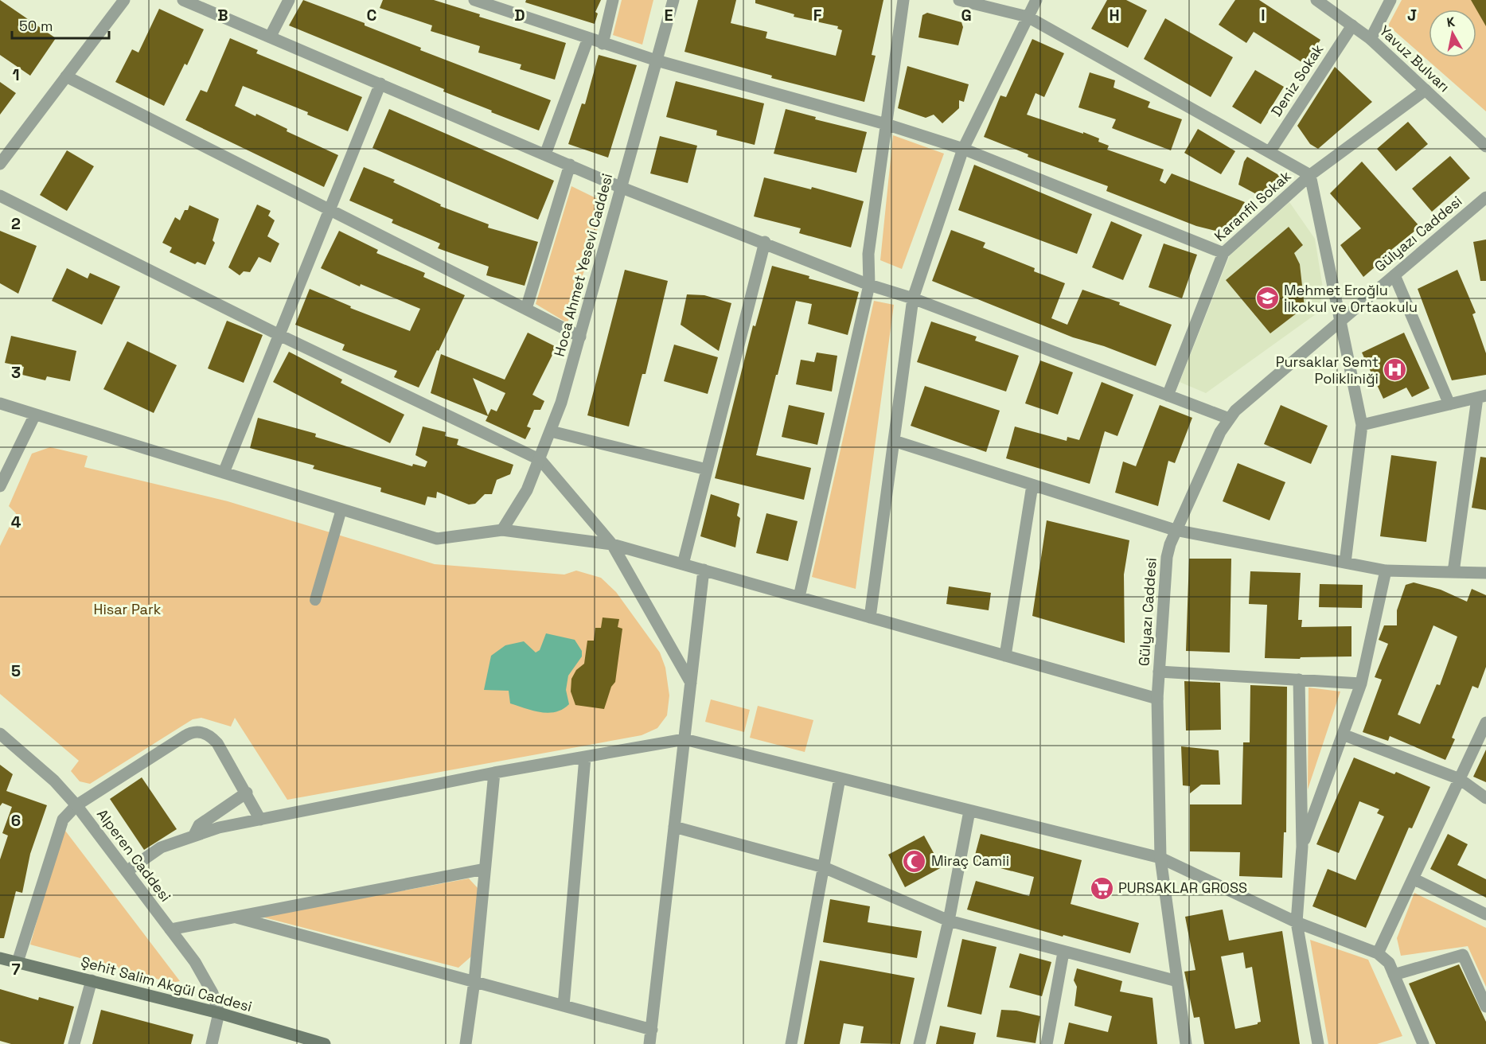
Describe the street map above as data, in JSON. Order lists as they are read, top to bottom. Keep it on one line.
{"streets":{"main road":["Şehit Salim Akgül Caddesi"],"street":["Yavuz Bulvarı","Deniz Sokak","Karanfil Sokak","Gülyazı Caddesi","Hoca Ahmet Yesevi Caddesi","Alperen Caddesi"]},"crossings":[["Yavuz Bulvarı","Deniz Sokak"],["Yavuz Bulvarı","Karanfil Sokak"],["Alperen Caddesi","Şehit Salim Akgül Caddesi"]],"parks":["Hisar Park"],"places":{"school or university":["Mehmet Eroğlu İlkokul ve Ortaokulu"],"hospital":["Pursaklar Semt Polikliniği"],"mosque":["Miraç Camii"],"supermarket":["PURSAKLAR GROSS"]},"scale_bar":"50 m","north":"top","grid":{"columns":["B","C","D","E","F","G","H","I","J"],"rows":["1","2","3","4","5","6","7"]}}
